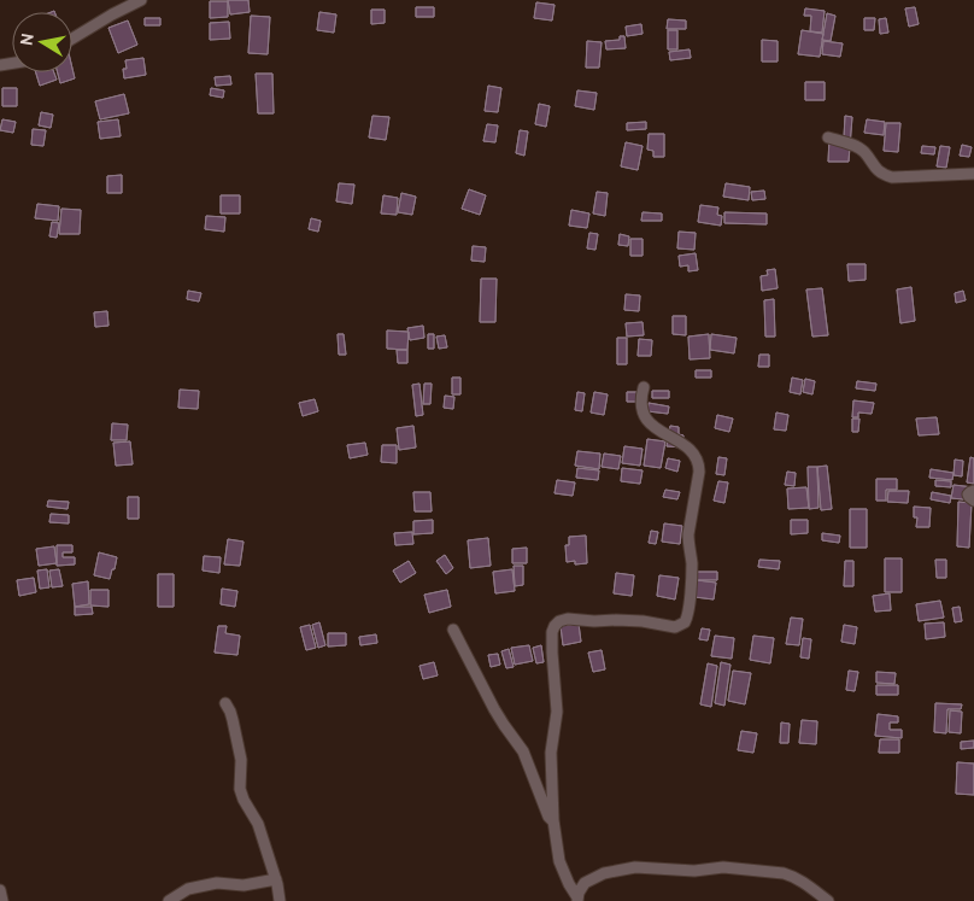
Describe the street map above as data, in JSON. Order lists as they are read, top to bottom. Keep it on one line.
{"north":"left"}
